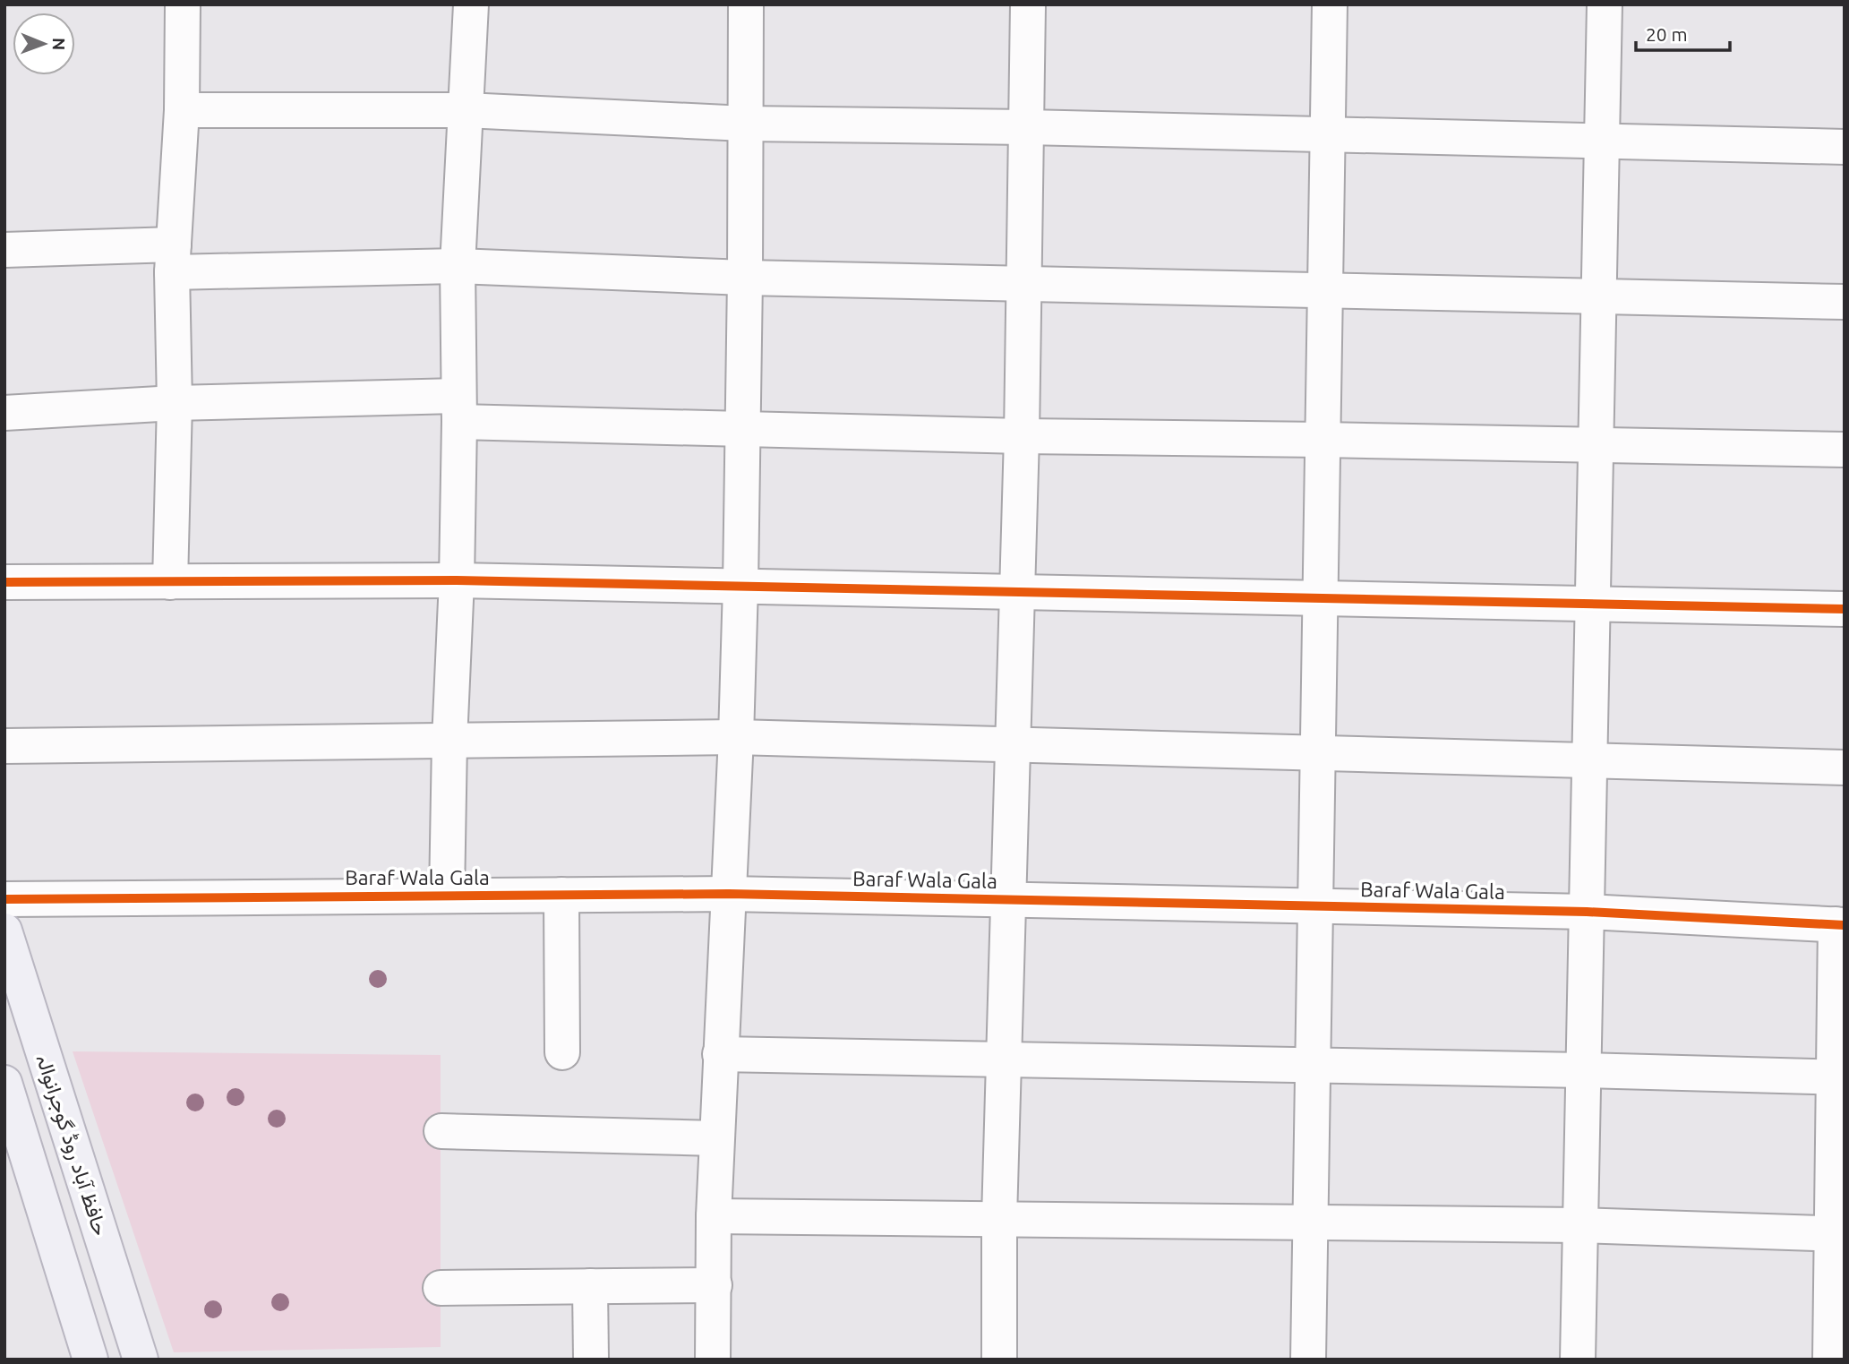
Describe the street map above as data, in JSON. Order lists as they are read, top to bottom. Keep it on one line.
{"streets":{"main road":["حافظ آباد روڈ گوجرانوالہ"],"street":["Baraf Wala Gala"]},"scale_bar":"20 m","north":"right"}
